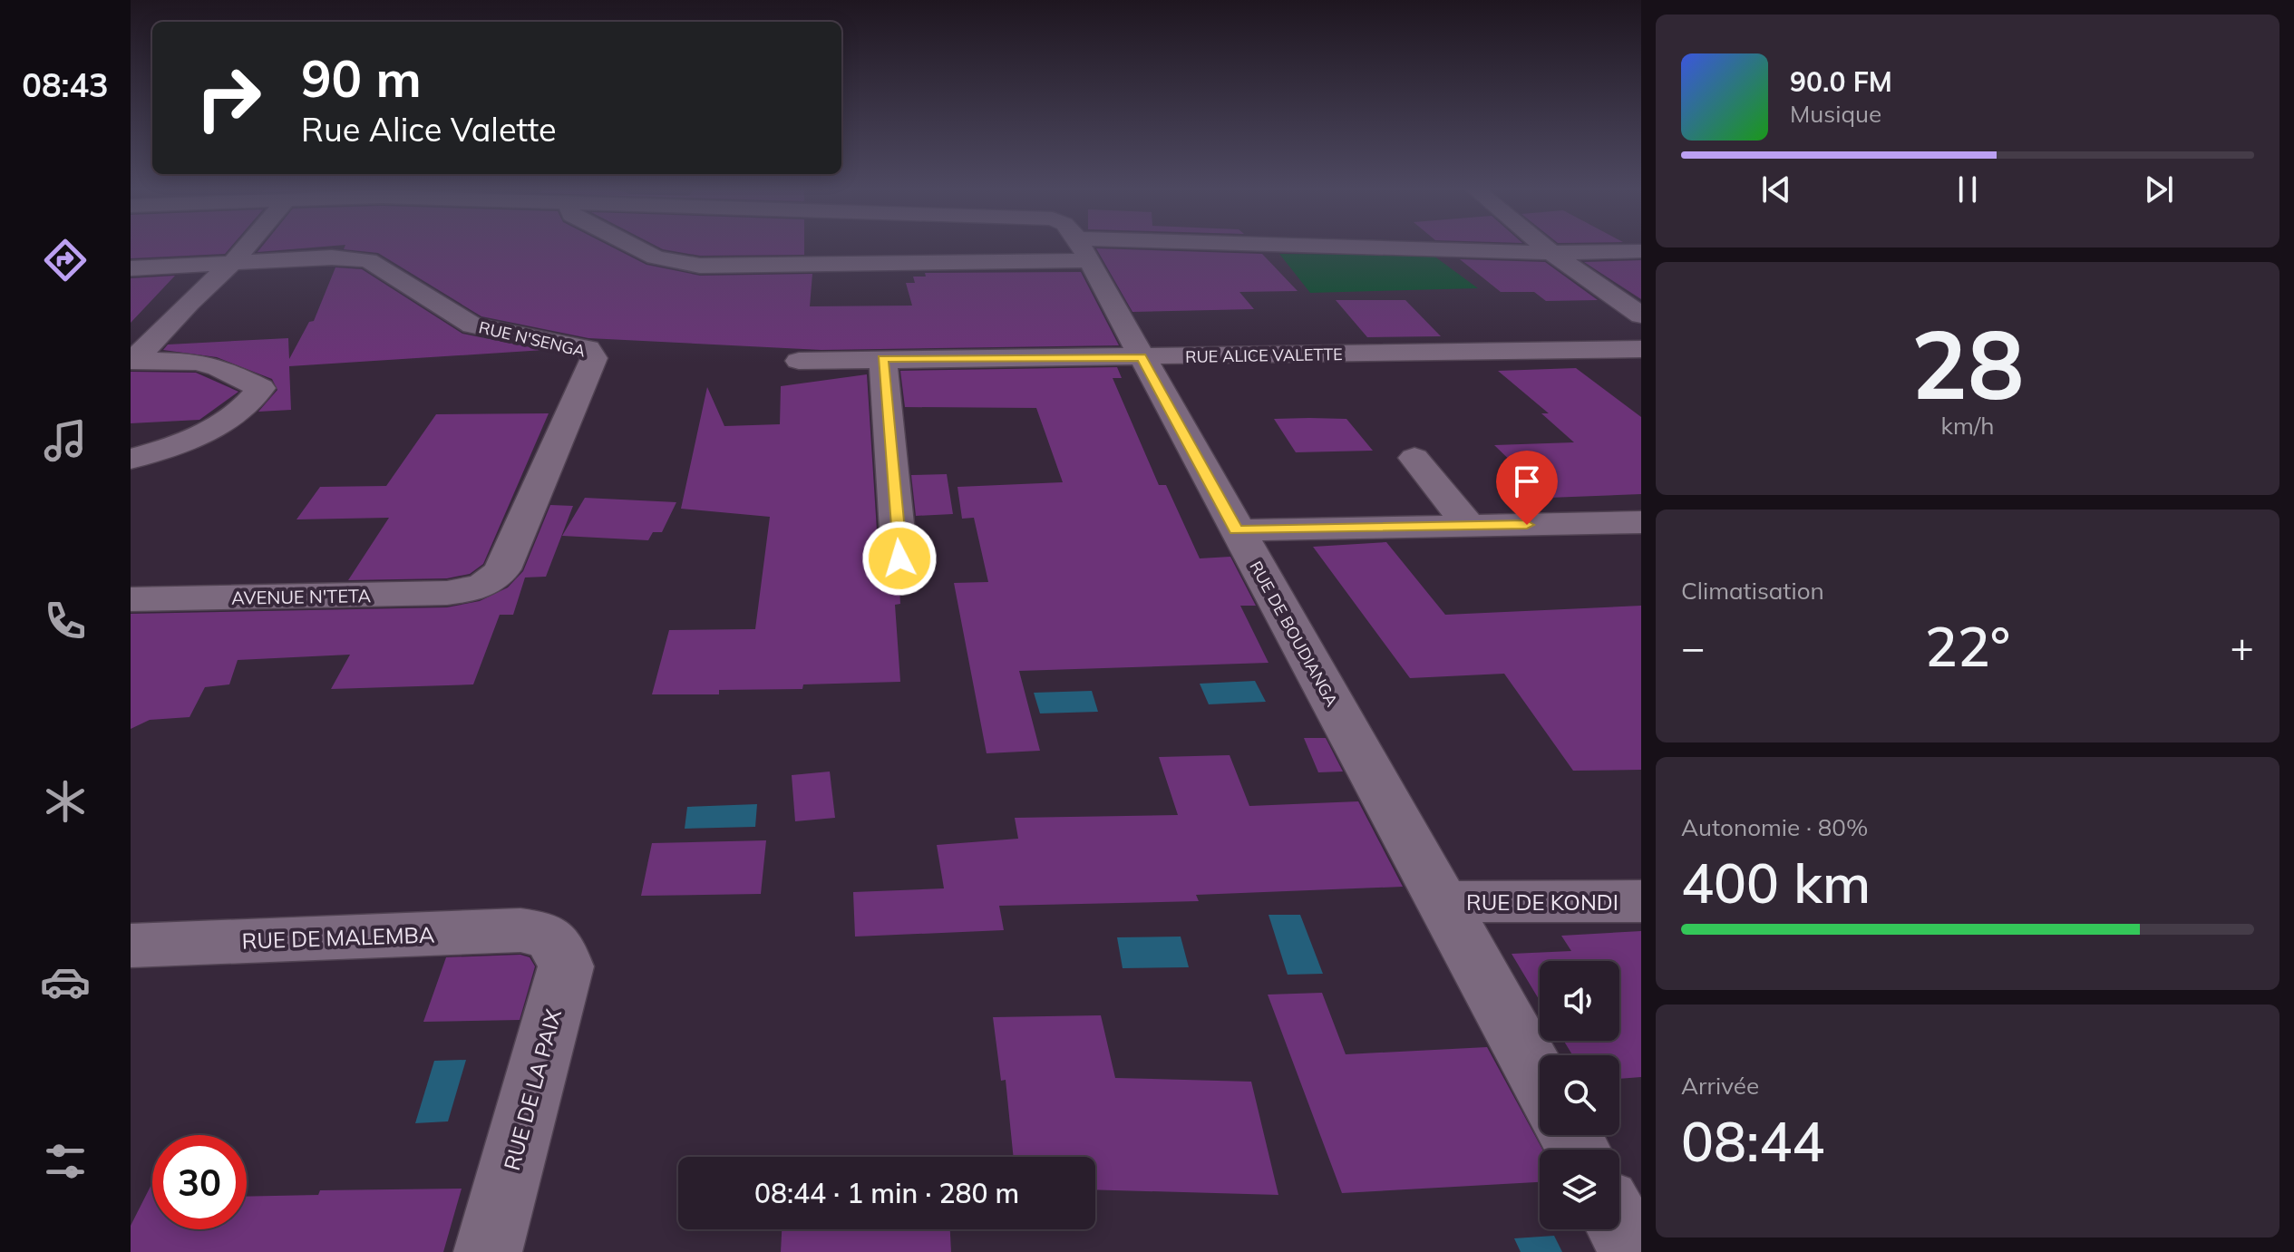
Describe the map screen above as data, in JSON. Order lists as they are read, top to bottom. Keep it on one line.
{"streets":{"street":["RUE N'SENGA","RUE ALICE VALETTE","AVENUE N'TETA","RUE DE BOUDIANGA","RUE DE KONDI","RUE DE MALEMBA","RUE DE LA PAIX"]},"crossings":[["RUE N'SENGA","AVENUE N'TETA"],["RUE ALICE VALETTE","RUE DE BOUDIANGA"],["RUE DE BOUDIANGA","RUE DE KONDI"],["RUE DE MALEMBA","RUE DE LA PAIX"]],"page":{"tabs":"08:43","turn":["90 m","Rue Alice Valette"],"song":["90.0 FM","Musique"],"tile":[["28","km/h"],"Climatisation",["Autonomie · 80%","400 km"],["Arrivée","08:44"]],"heat":["−","22°","+"],"limit":"30","trip":"08:44 · 1 min · 280 m"}}
